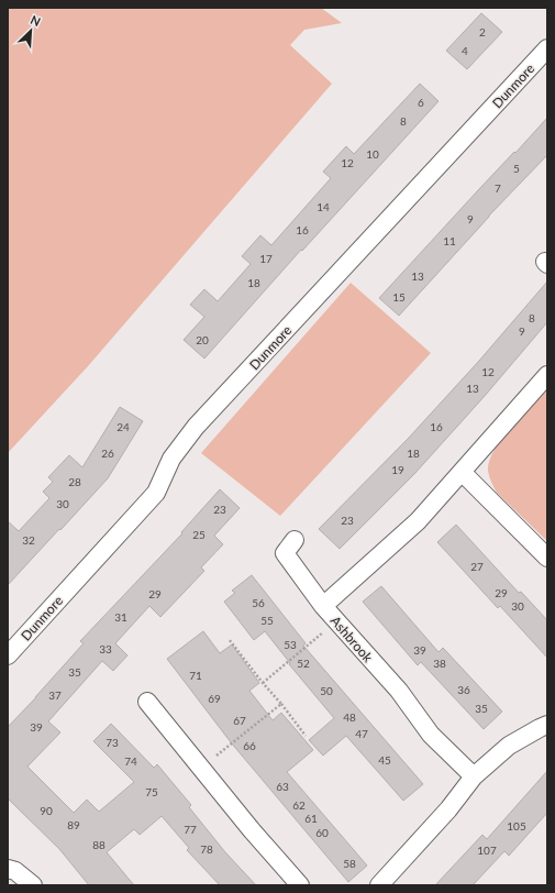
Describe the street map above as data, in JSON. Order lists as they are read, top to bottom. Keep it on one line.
{"streets":{"street":["Dunmore","Ashbrook"]},"house_numbers":["2","4","6","8","10","12","5","7","14","9","16","11","17","13","18","15","8","9","20","12","13","24","16","26","18","19","28","30","23","23","25","32","27","29","29","56","30","31","55","53","33","39","52","38","35","71","36","50","37","69","35","48","67","39","47","73","66","45","74","63","75","62","90","61","89","105","77","60","88","78","107","58"],"north":"top right"}
